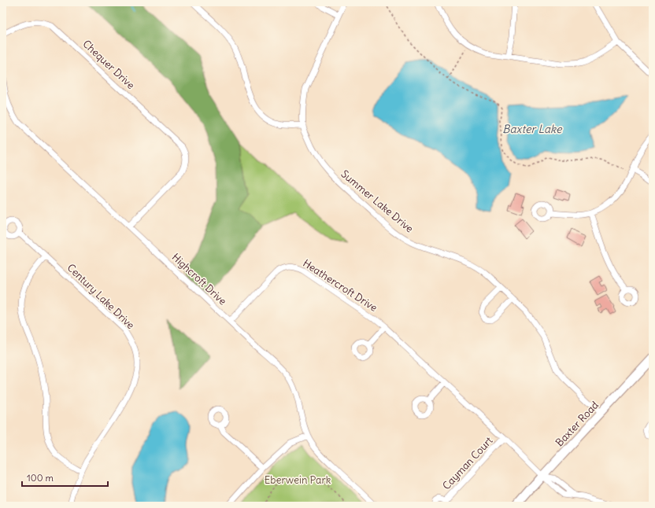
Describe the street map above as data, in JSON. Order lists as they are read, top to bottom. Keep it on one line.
{"streets":{"main road":["Baxter Road"],"street":["Chequer Drive","Summer Lake Drive","Highcroft Drive","Heathercroft Drive","Century Lake Drive","Cayman Court"]},"crossings":[["Chequer Drive","Highcroft Drive"],["Summer Lake Drive","Baxter Road"],["Highcroft Drive","Heathercroft Drive"],["Heathercroft Drive","Baxter Road"],["Heathercroft Drive","Cayman Court"]],"water":["Baxter Lake"],"parks":["Eberwein Park"],"scale_bar":"100 m"}
